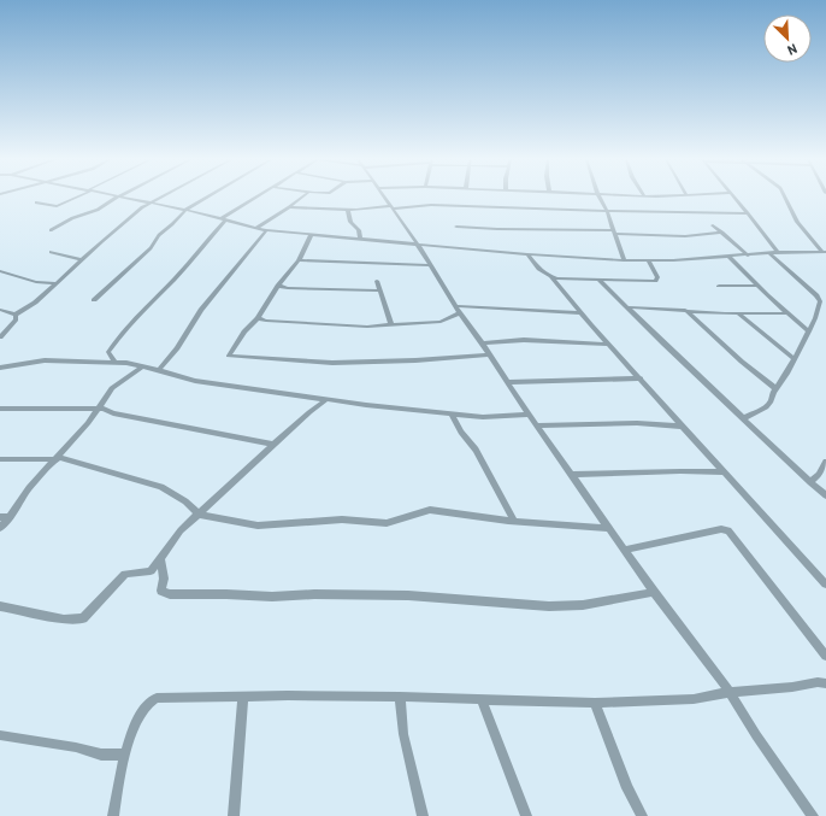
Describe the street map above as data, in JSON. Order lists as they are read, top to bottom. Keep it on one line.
{"north":"bottom right"}
